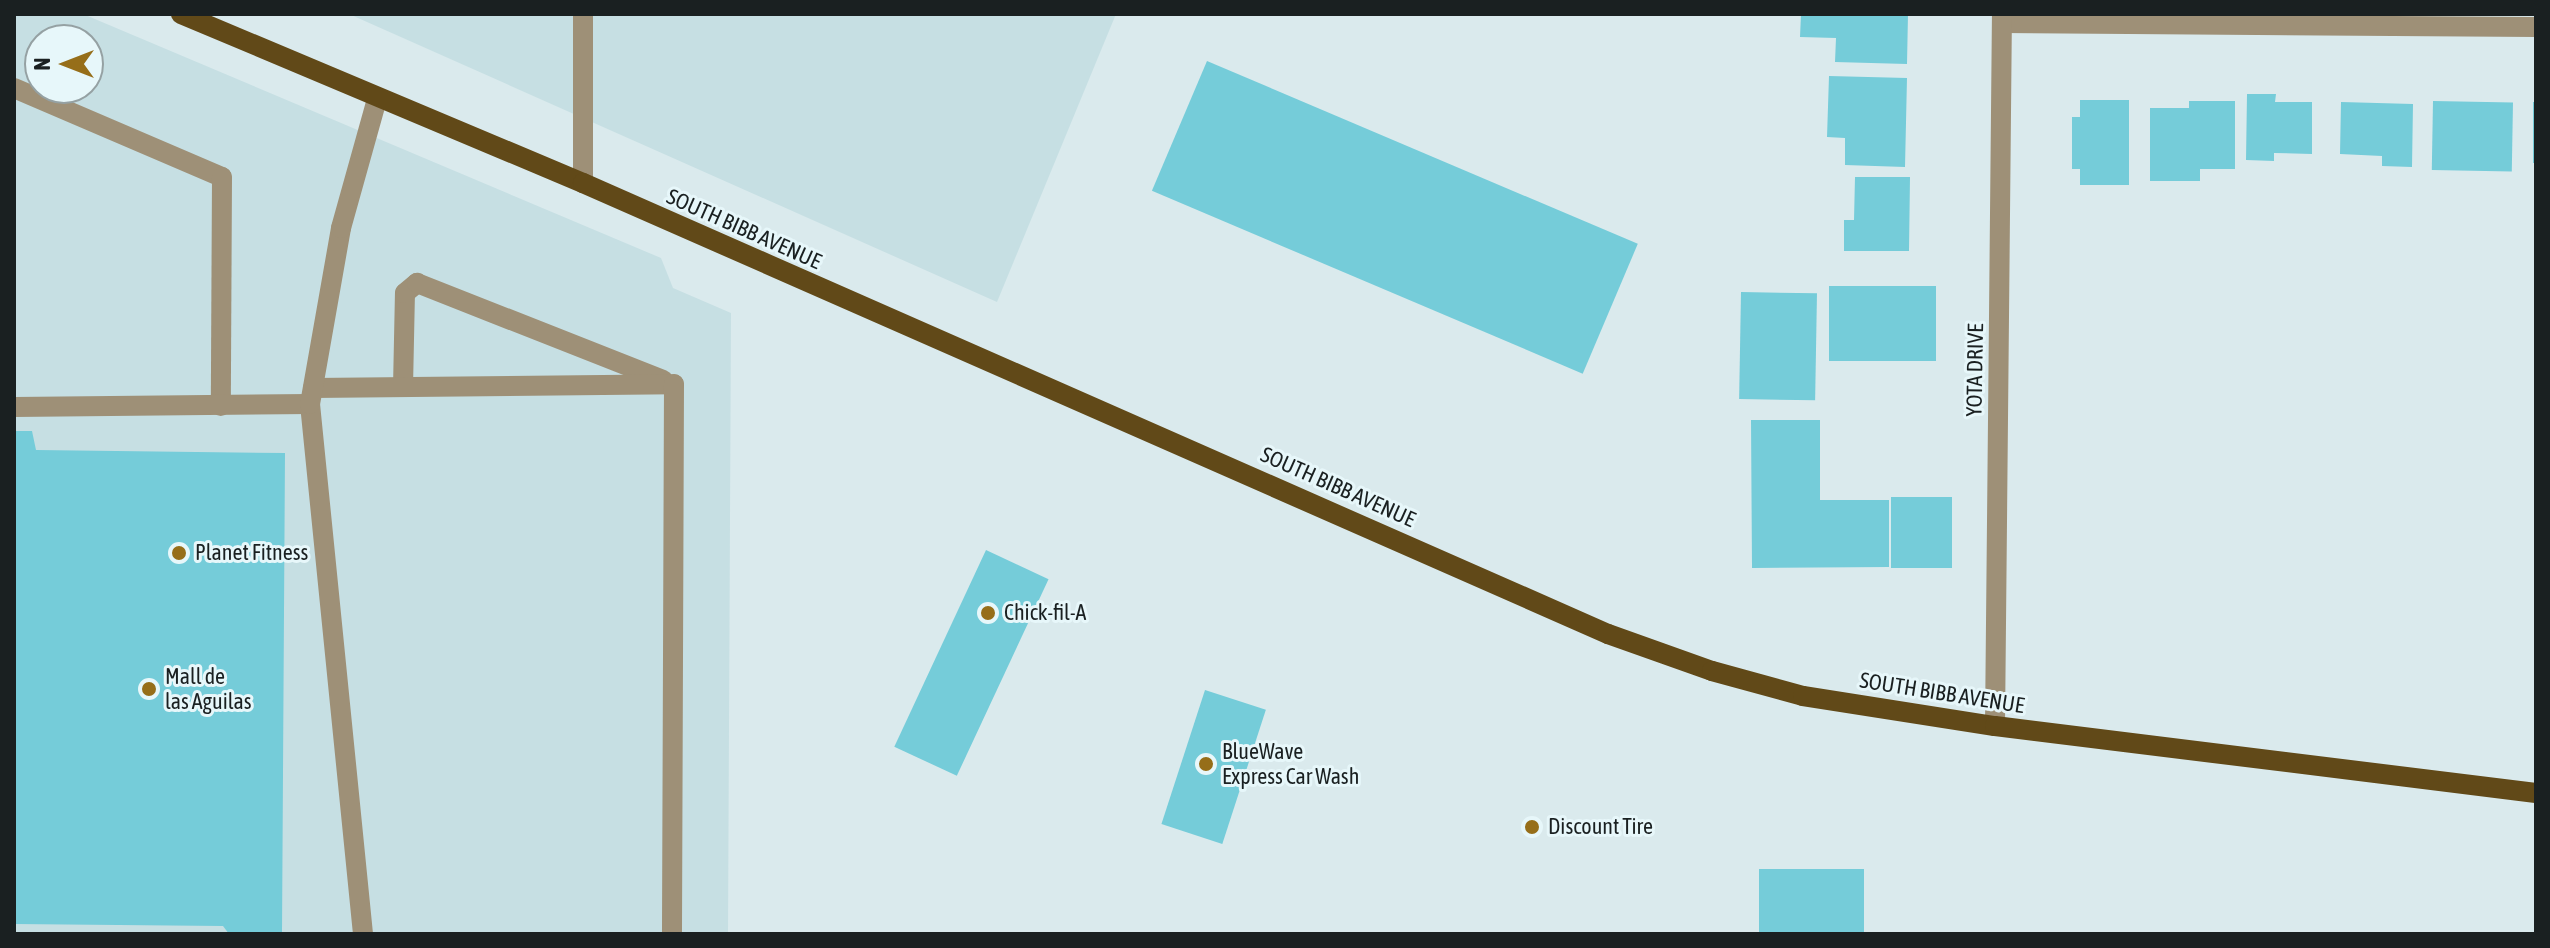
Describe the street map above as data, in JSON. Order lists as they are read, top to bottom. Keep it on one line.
{"streets":{"main road":["SOUTH BIBB AVENUE"],"street":["YOTA DRIVE"]},"crossings":[["SOUTH BIBB AVENUE","YOTA DRIVE"]],"places":["Planet Fitness","Chick-fil-A","Mall de las Aguilas","BlueWave Express Car Wash","Discount Tire"],"north":"left"}
